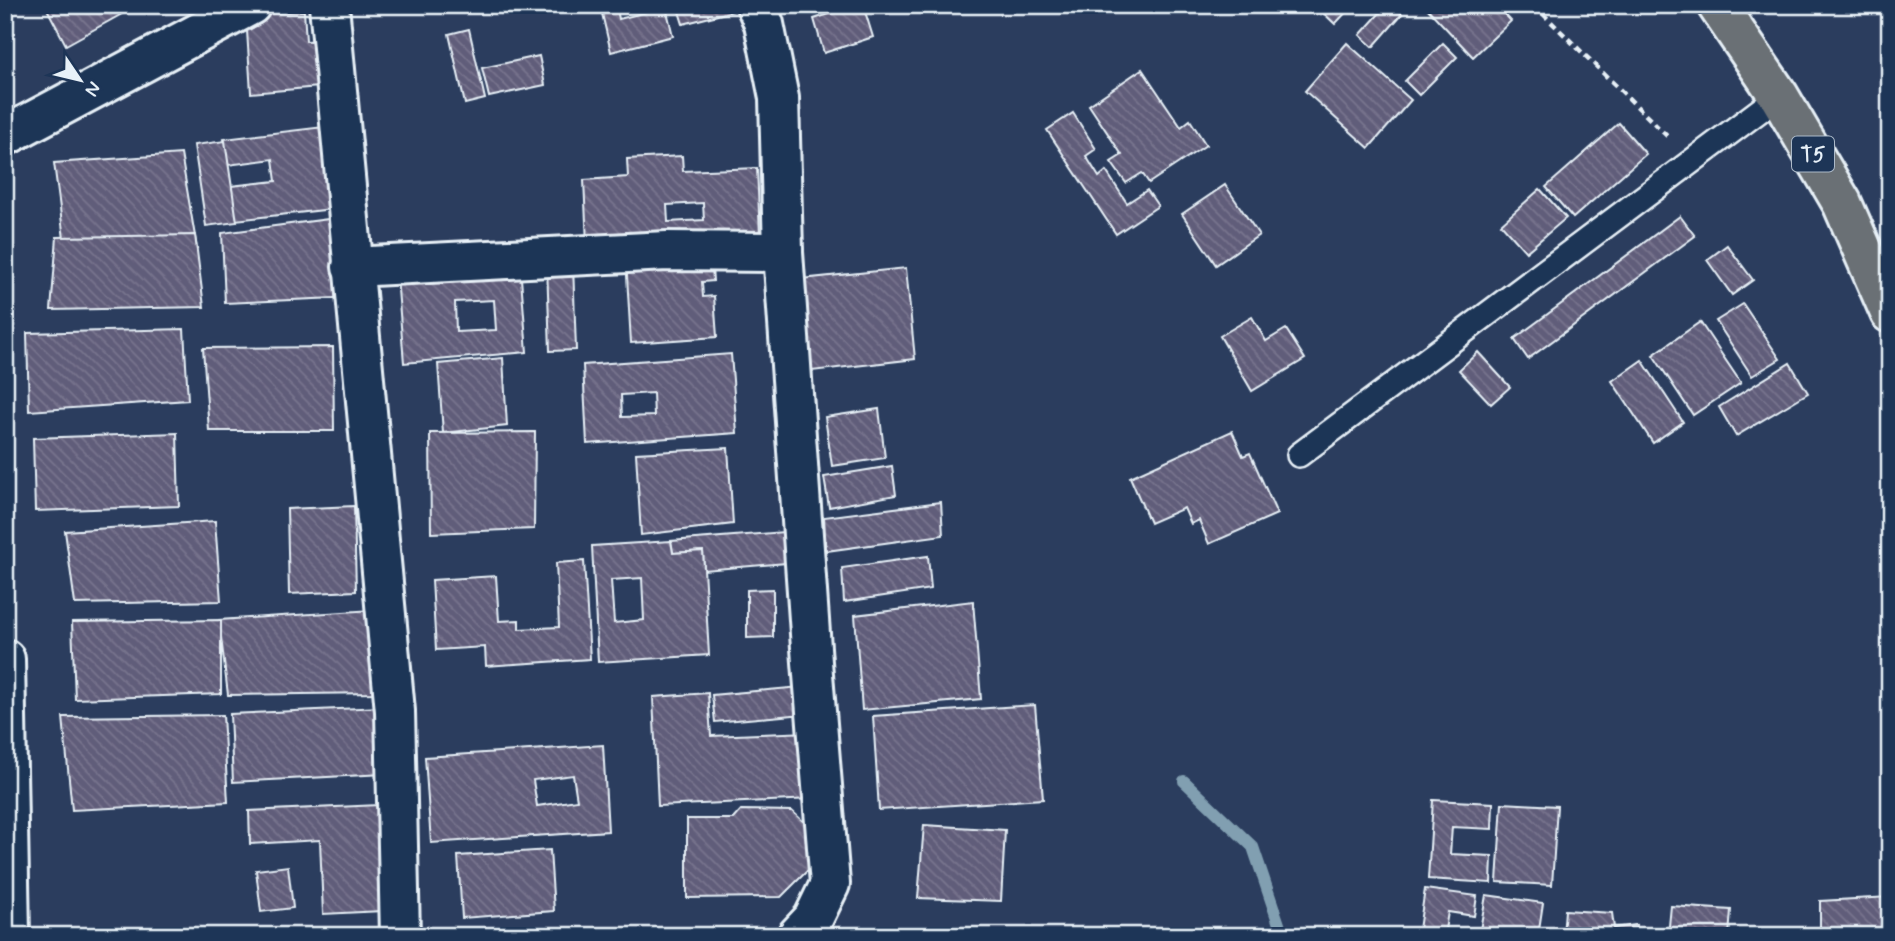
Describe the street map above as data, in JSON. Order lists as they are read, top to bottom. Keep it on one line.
{"streets":{"highway":["T5"]},"north":"bottom right"}
